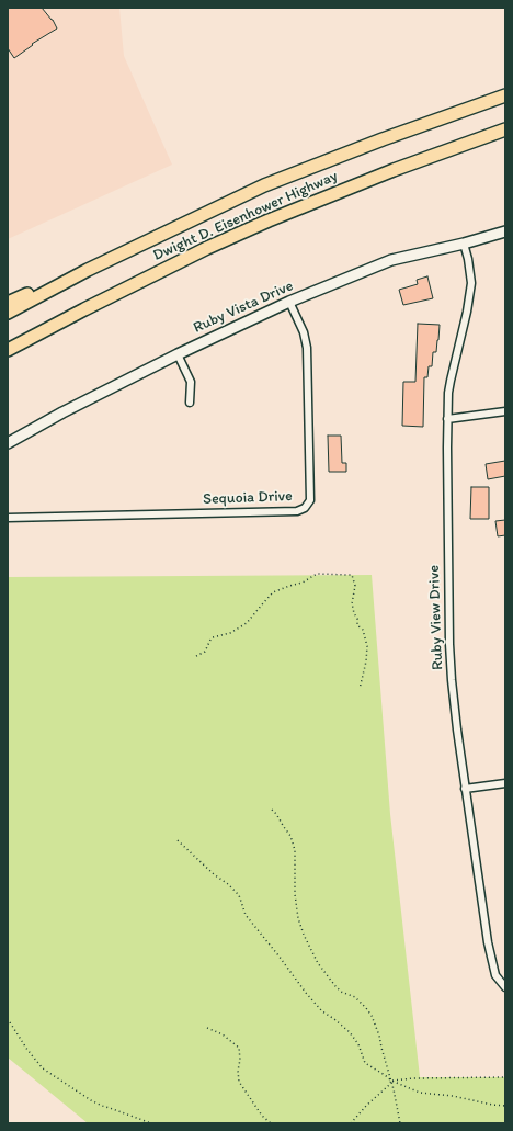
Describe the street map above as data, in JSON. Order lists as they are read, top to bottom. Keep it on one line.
{"streets":{"highway":["Dwight D. Eisenhower Highway"],"street":["Ruby Vista Drive","Sequoia Drive","Ruby View Drive"]},"crossings":[["Ruby Vista Drive","Sequoia Drive"],["Ruby Vista Drive","Ruby View Drive"]]}
